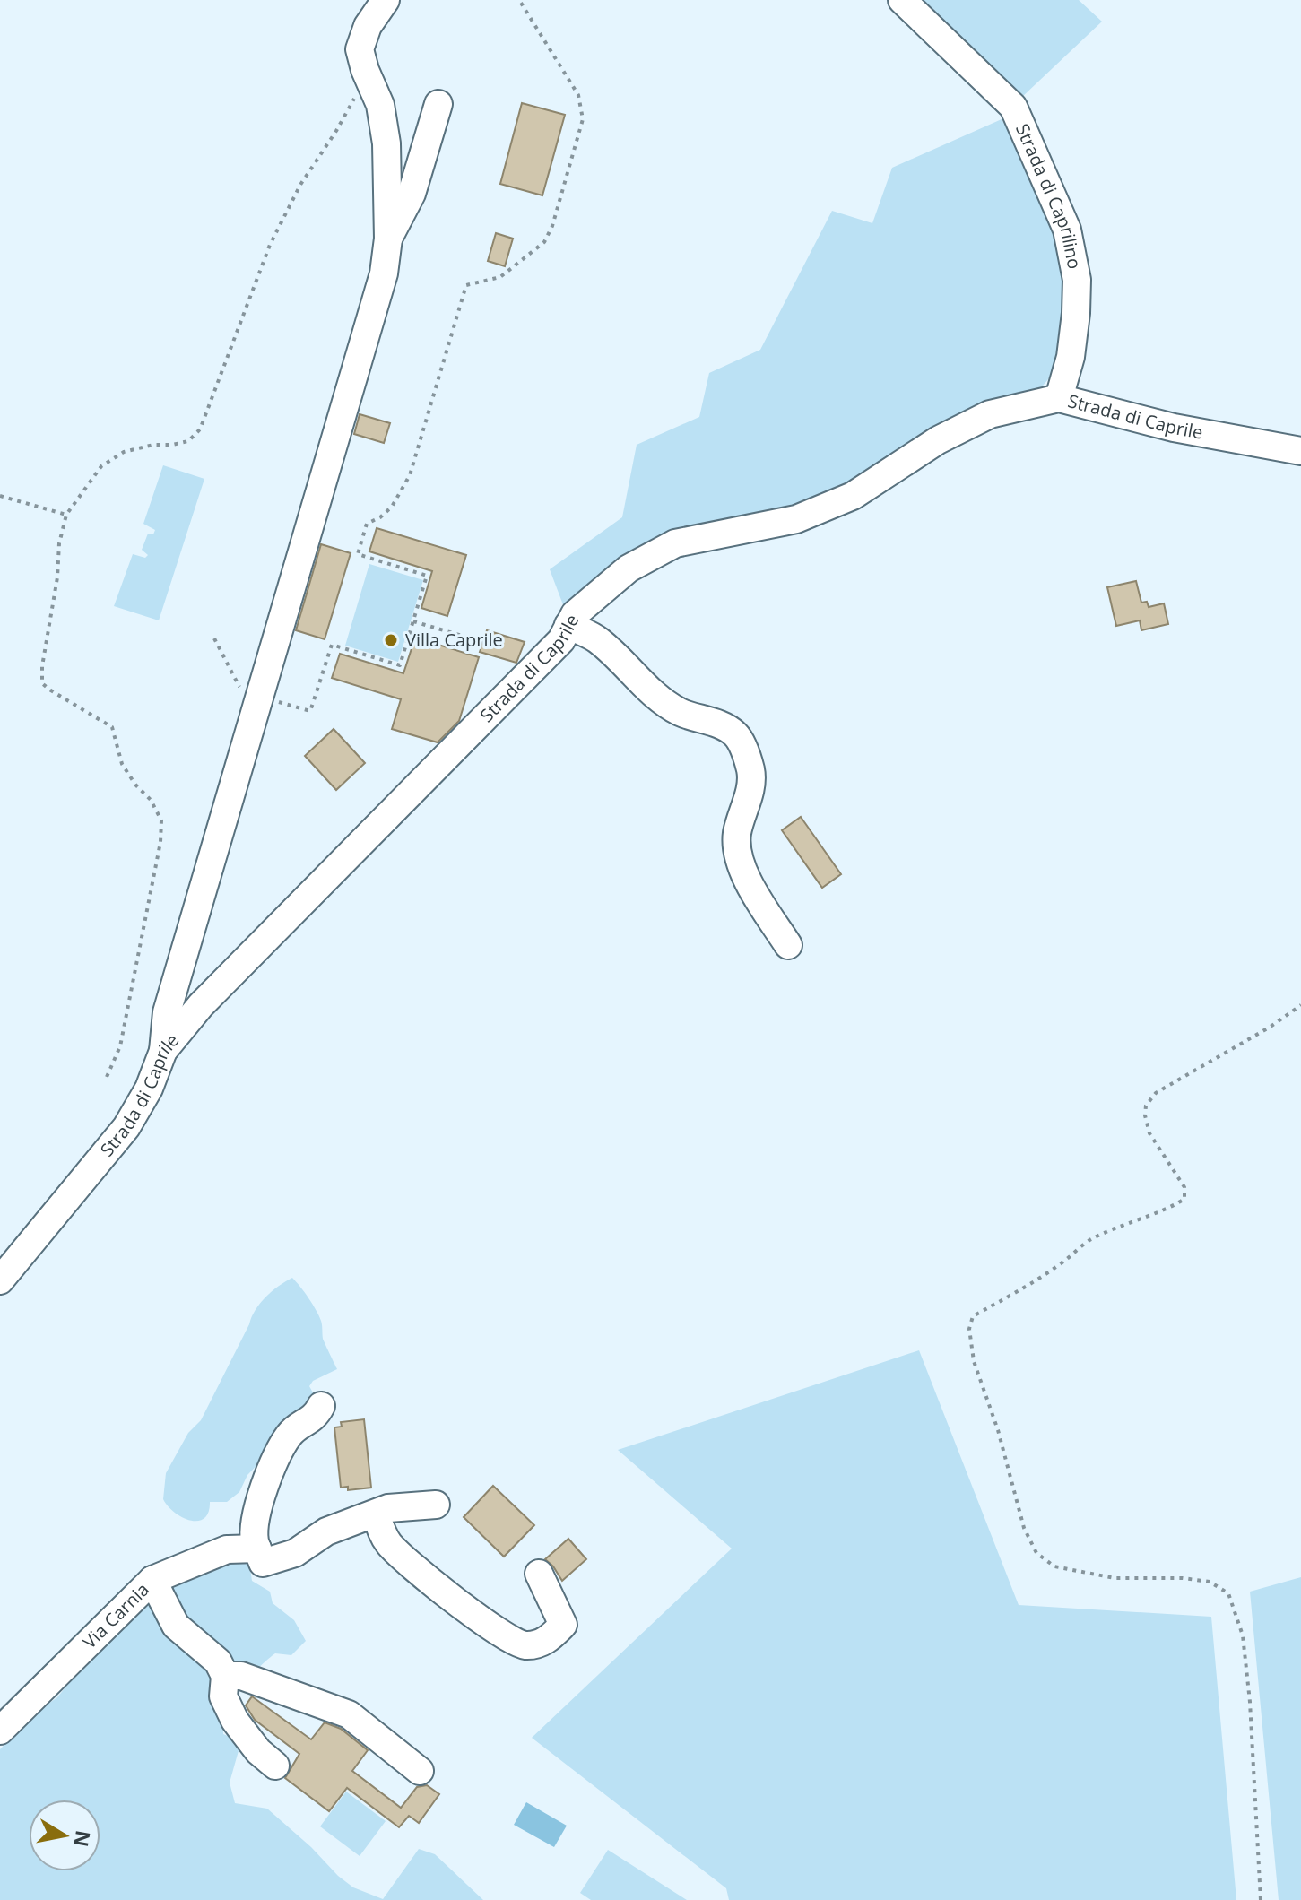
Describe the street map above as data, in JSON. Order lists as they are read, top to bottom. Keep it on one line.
{"streets":{"street":["Strada di Caprilino","Strada di Caprile","Via Carnia"]},"crossings":[["Strada di Caprilino","Strada di Caprile"]],"places":["Villa Caprile"],"north":"right"}
